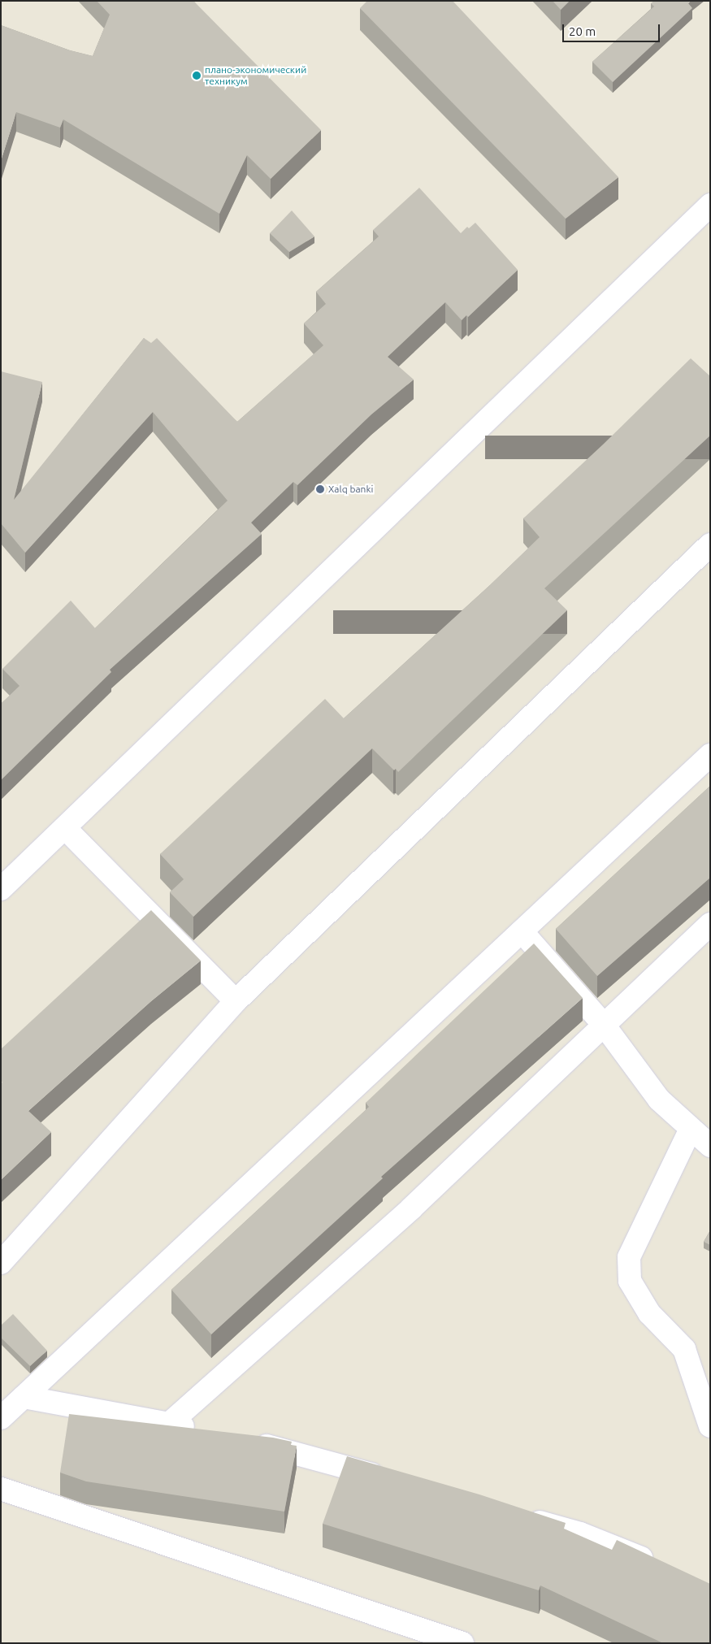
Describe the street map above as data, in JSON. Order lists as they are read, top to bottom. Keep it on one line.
{"places":["плано-экономический техникум","Xalq banki"],"scale_bar":"20 m"}
